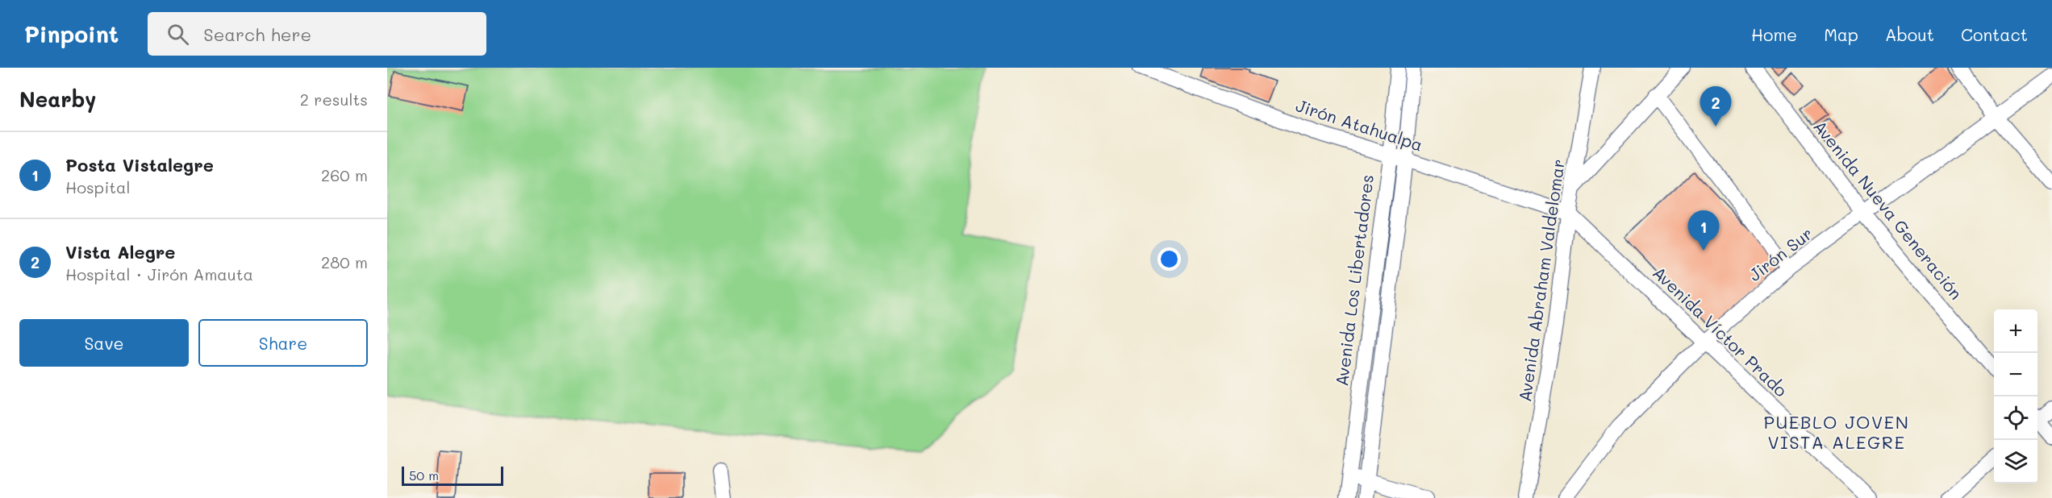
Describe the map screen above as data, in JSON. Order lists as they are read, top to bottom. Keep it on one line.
{"streets":{"street":["Jirón Atahualpa","Avenida Nueva Generación","Jirón Sur","Avenida Los Libertadores","Avenida Abraham Valdelomar","Avenida Víctor Prado"]},"crossings":[["Jirón Atahualpa","Avenida Los Libertadores"],["Jirón Atahualpa","Avenida Abraham Valdelomar"],["Jirón Atahualpa","Avenida Víctor Prado"],["Avenida Nueva Generación","Jirón Sur"],["Jirón Sur","Avenida Víctor Prado"],["Avenida Abraham Valdelomar","Avenida Víctor Prado"]],"districts":["PUEBLO JOVEN VISTA ALEGRE"],"scale_bar":"50 m","page":{"header":"Pinpoint","search":"Search here","nav":["Home","Map","About","Contact"],"heading":["Nearby","2 results"],"pins":["2","1"],"list":[{"mark":"1","name":"Posta Vistalegre","note":"Hospital","value":"260 m"},{"mark":"2","name":"Vista Alegre","note":"Hospital · Jirón Amauta","value":"280 m"}],"buttons":["Save","Share"],"map_buttons":["+","−"],"scale":"50 m"}}
